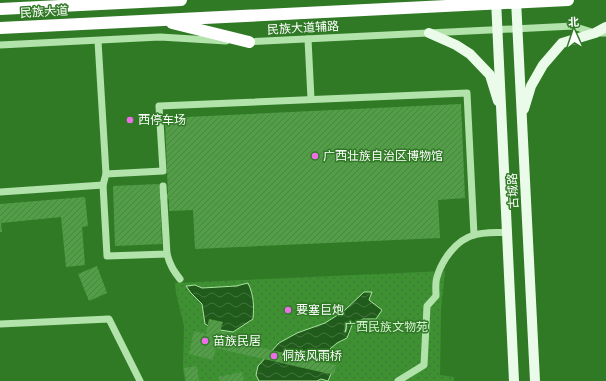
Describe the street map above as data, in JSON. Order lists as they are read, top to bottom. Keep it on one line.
{"streets":{"highway":["民族大道"],"main road":["古城路"],"street":["民族大道辅路"]},"crossings":[["民族大道","古城路"],["民族大道辅路","古城路"]],"parks":["广西民族文物苑"],"places":["西停车场","广西壮族自治区博物馆","要塞巨炮","苗族民居","侗族风雨桥"],"north":"top"}
